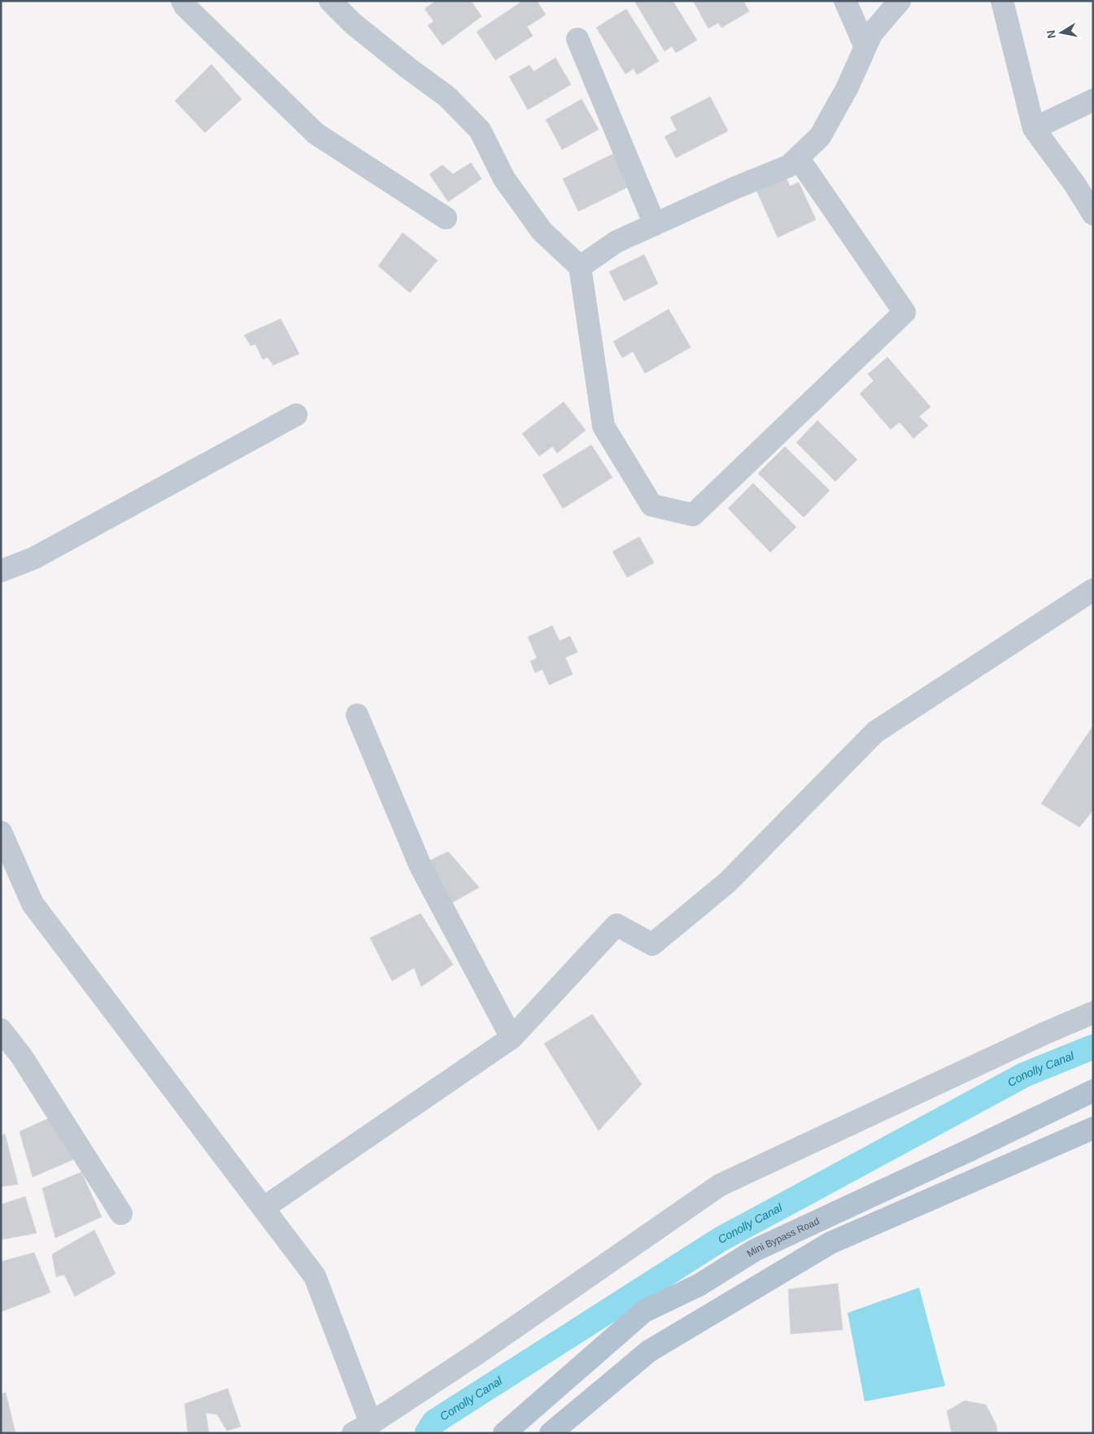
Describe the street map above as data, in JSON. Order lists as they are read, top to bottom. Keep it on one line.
{"streets":{"main road":["Mini Bypass Road"]},"water":["Conolly Canal"],"north":"left"}
